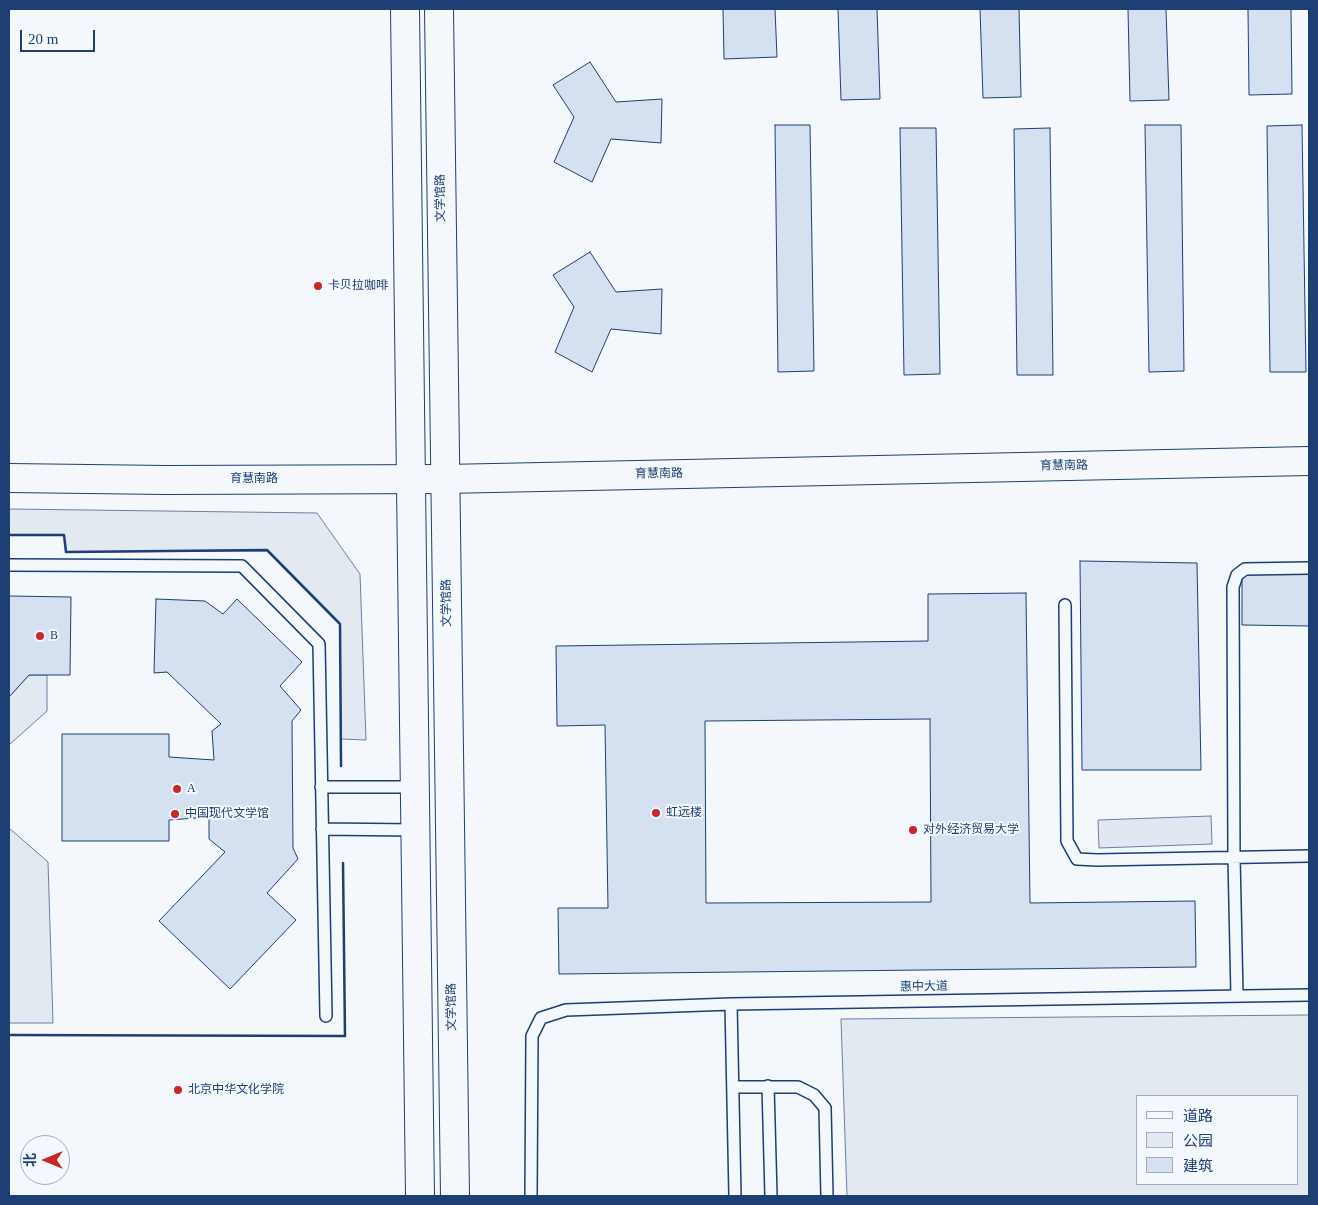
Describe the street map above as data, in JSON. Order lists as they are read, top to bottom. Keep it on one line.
{"streets":{"main road":["文学馆路","育慧南路"],"lane":["惠中大道"]},"crossings":[["文学馆路","育慧南路"]],"places":["卡贝拉咖啡","B","A","虹远楼","中国现代文学馆","对外经济贸易大学","北京中华文化学院"],"legend":["道路","公园","建筑"],"scale_bar":"20 m","north":"left"}
